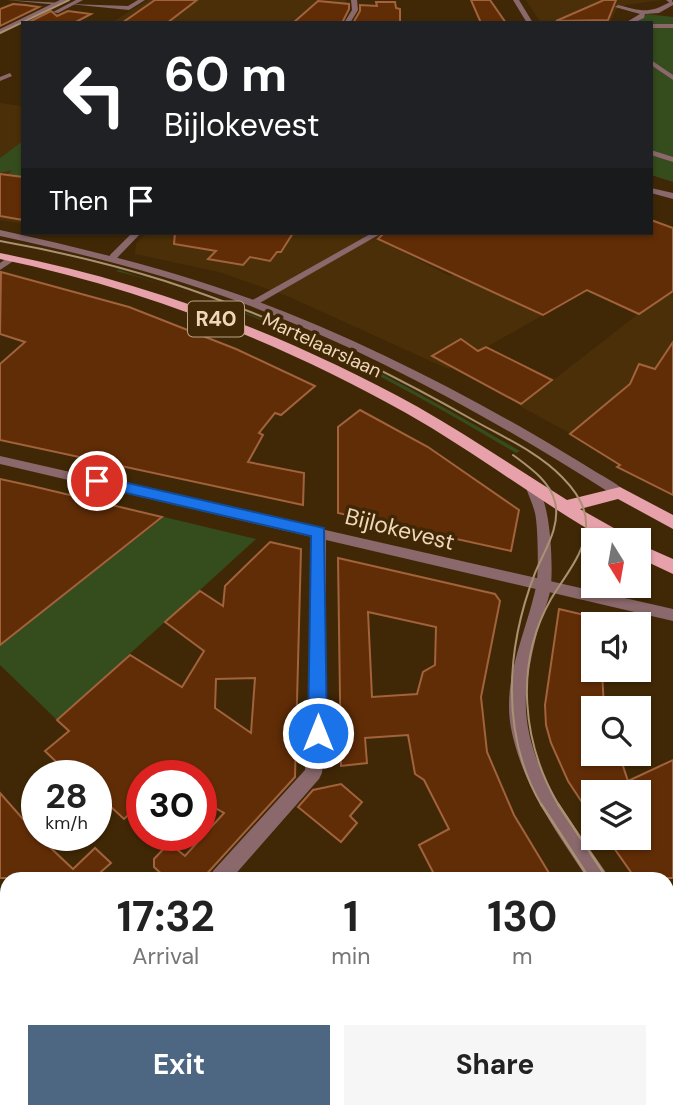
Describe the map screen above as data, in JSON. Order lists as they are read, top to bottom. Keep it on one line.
{"streets":{"main road":["R40","Martelaarslaan"],"street":["Bijlokevest"]},"north":"bottom","page":{"turn":["60 m","Bijlokevest"],"then":"Then","speed":"28 km/h","limit":"30","eta":["17:32","Arrival","1","min","130","m"],"buttons":["Exit","Share"]}}
